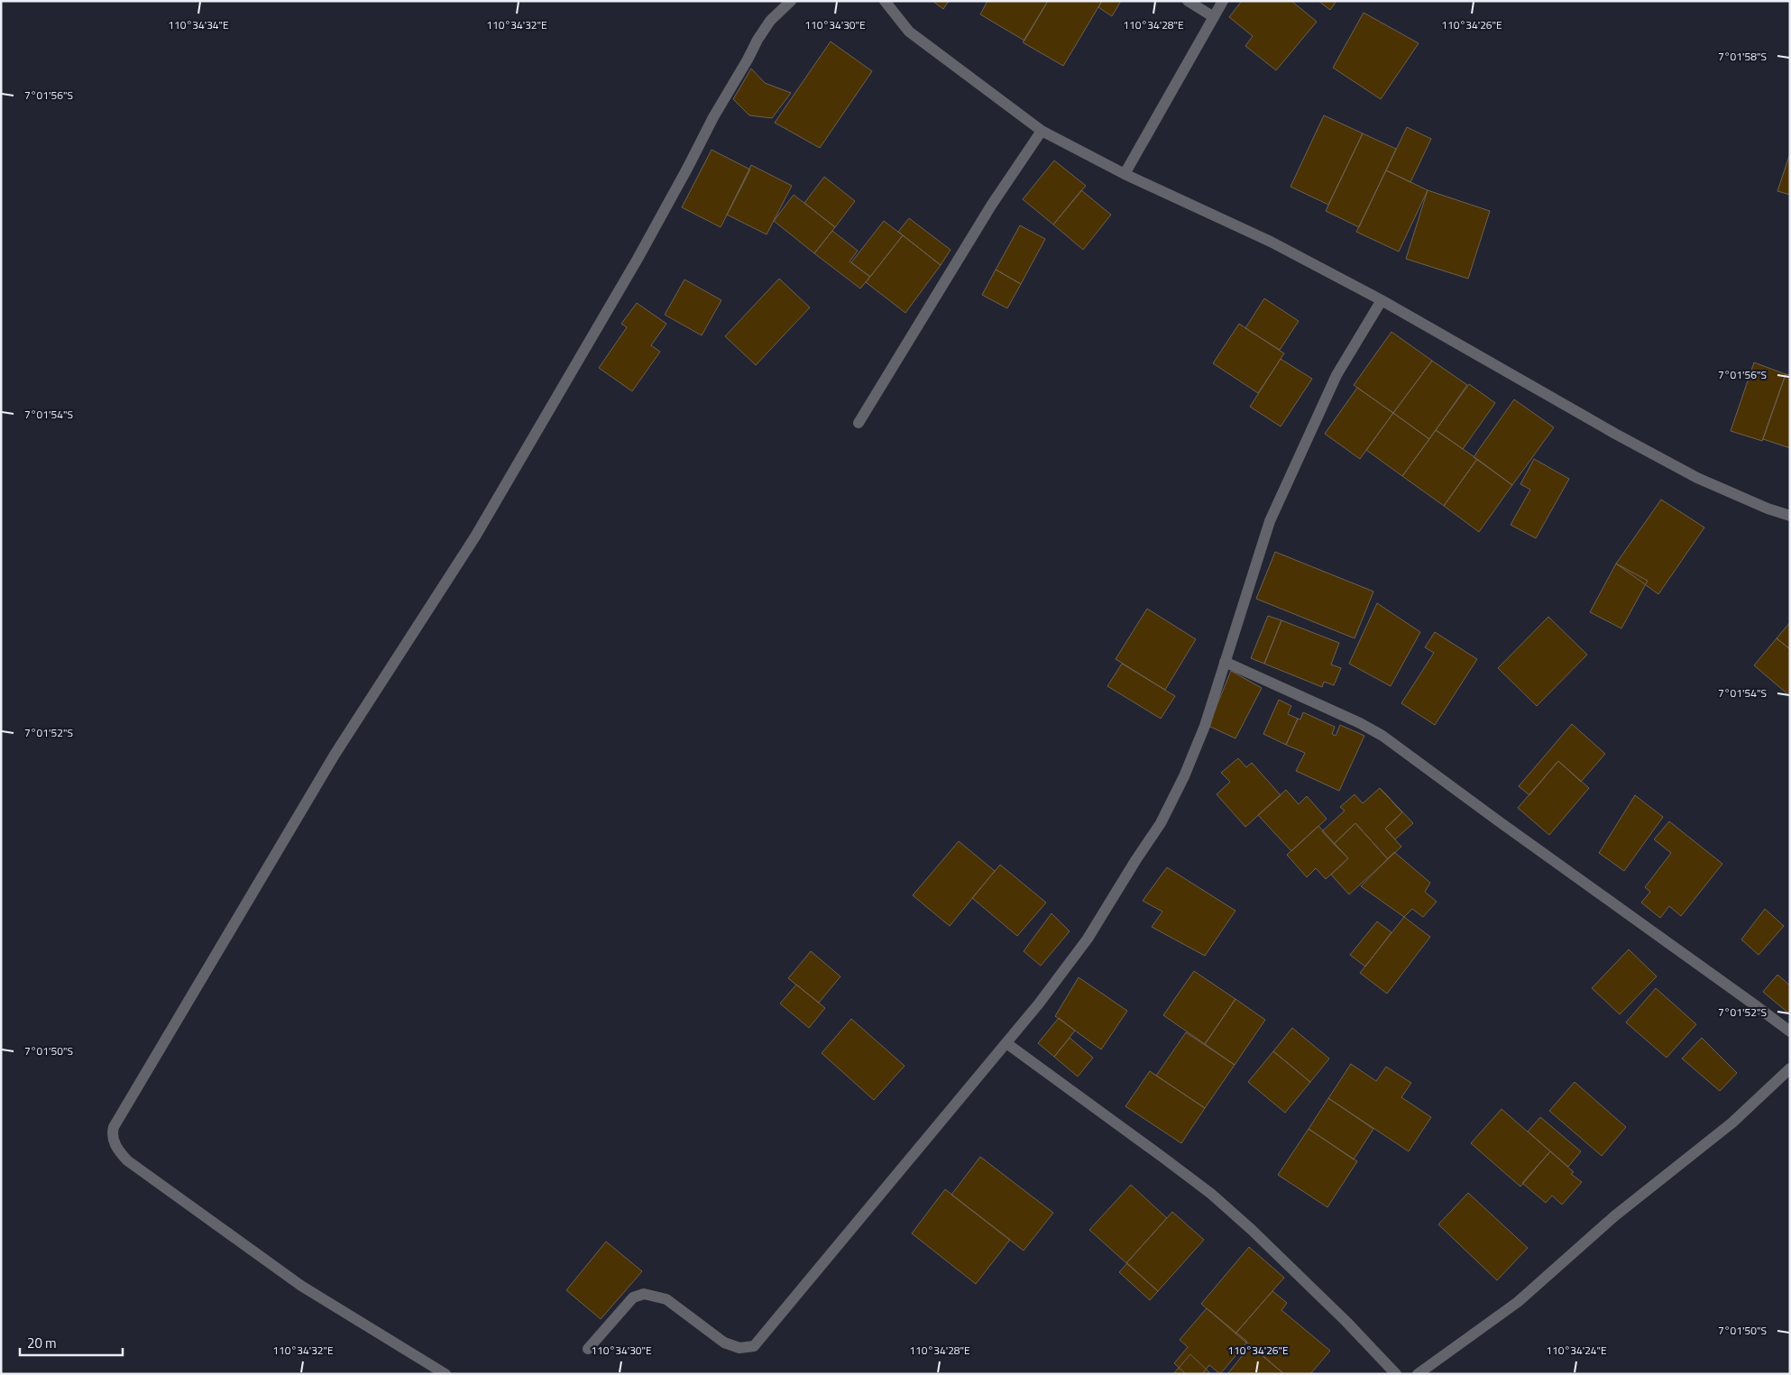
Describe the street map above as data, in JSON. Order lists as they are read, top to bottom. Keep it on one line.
{"scale_bar":"20 m","coordinates":["110°34'32\"E","110°34'30\"E","110°34'28\"E","110°34'26\"E","110°34'34\"E","7°01'58\"S","7°01'56\"S","7°01'54\"S","7°01'52\"S","7°01'50\"S","110°34'24\"E"]}
